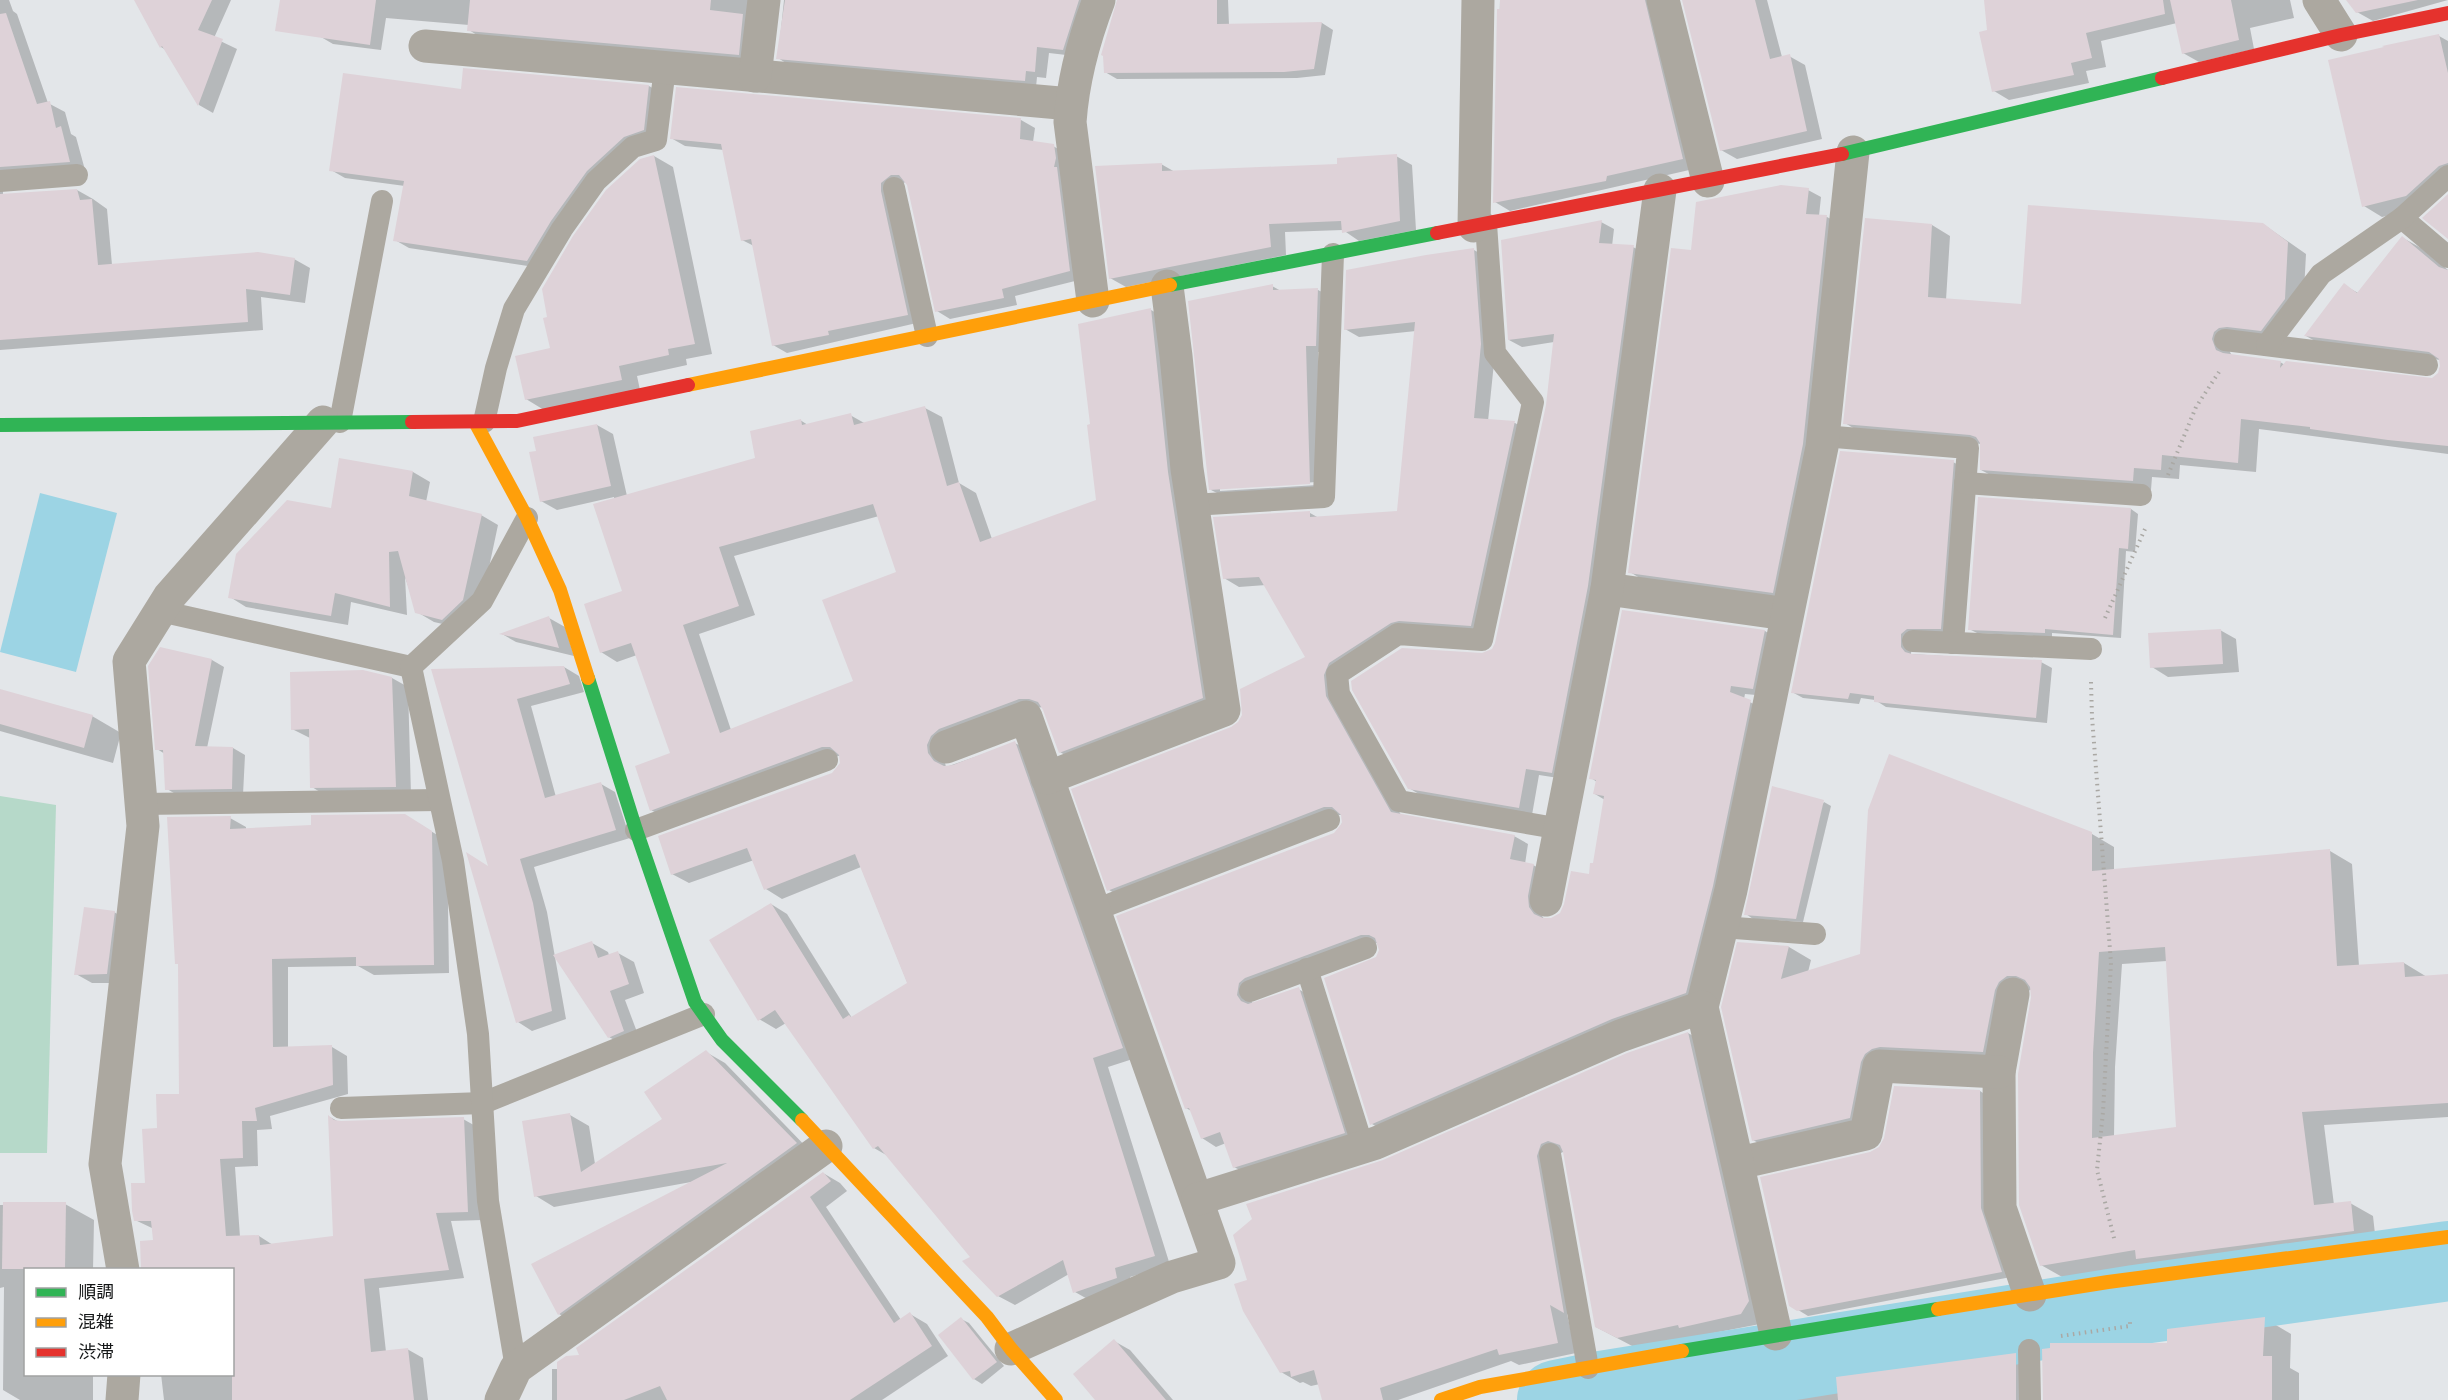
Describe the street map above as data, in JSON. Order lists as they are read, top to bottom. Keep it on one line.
{"legend":["順調","混雑","渋滞"]}
